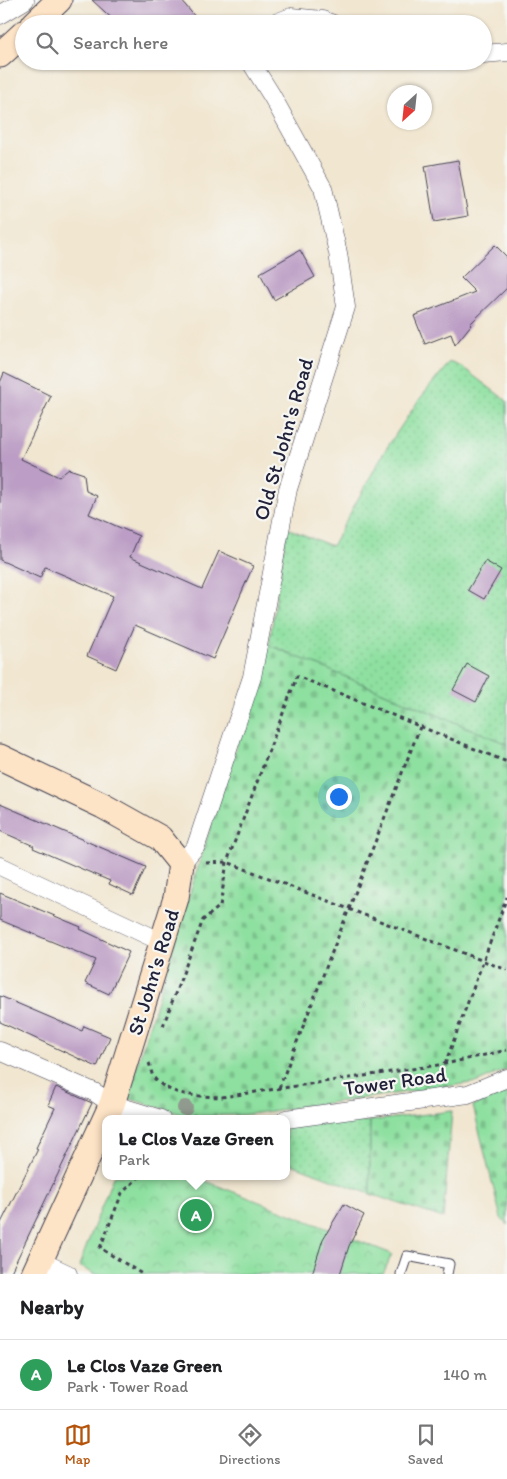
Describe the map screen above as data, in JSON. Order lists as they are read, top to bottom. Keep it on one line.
{"streets":{"main road":["St John's Road"],"street":["Old St John's Road","Tower Road"]},"crossings":[["Old St John's Road","St John's Road"]],"north":"bottom left","page":{"search":"Search here","popup":["Le Clos Vaze Green","Park"],"pins":"A","heading":"Nearby","list":[{"mark":"A","name":"Le Clos Vaze Green","note":"Park · Tower Road","value":"140 m"}],"nav":["Map","Directions","Saved"]}}
